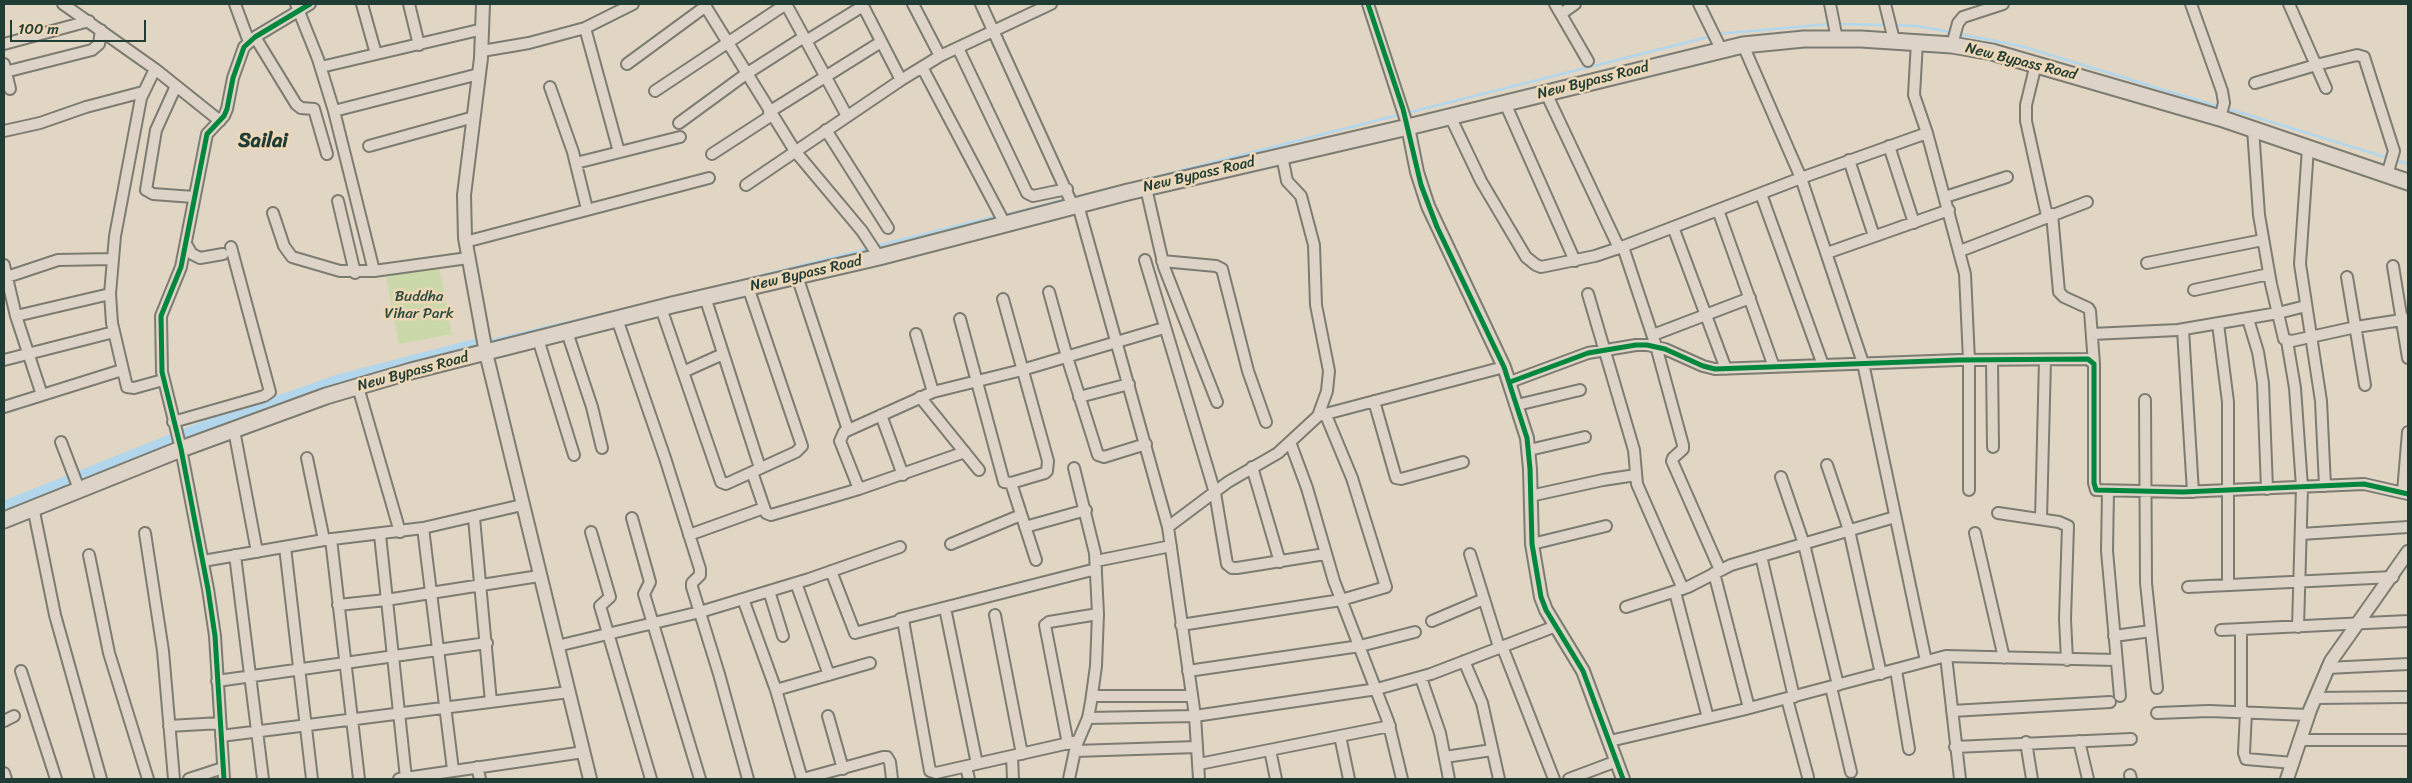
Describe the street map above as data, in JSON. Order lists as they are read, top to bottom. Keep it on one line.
{"streets":{"main road":["New Bypass Road"]},"districts":["Sailai"],"parks":["Buddha Vihar Park"],"scale_bar":"100 m"}
